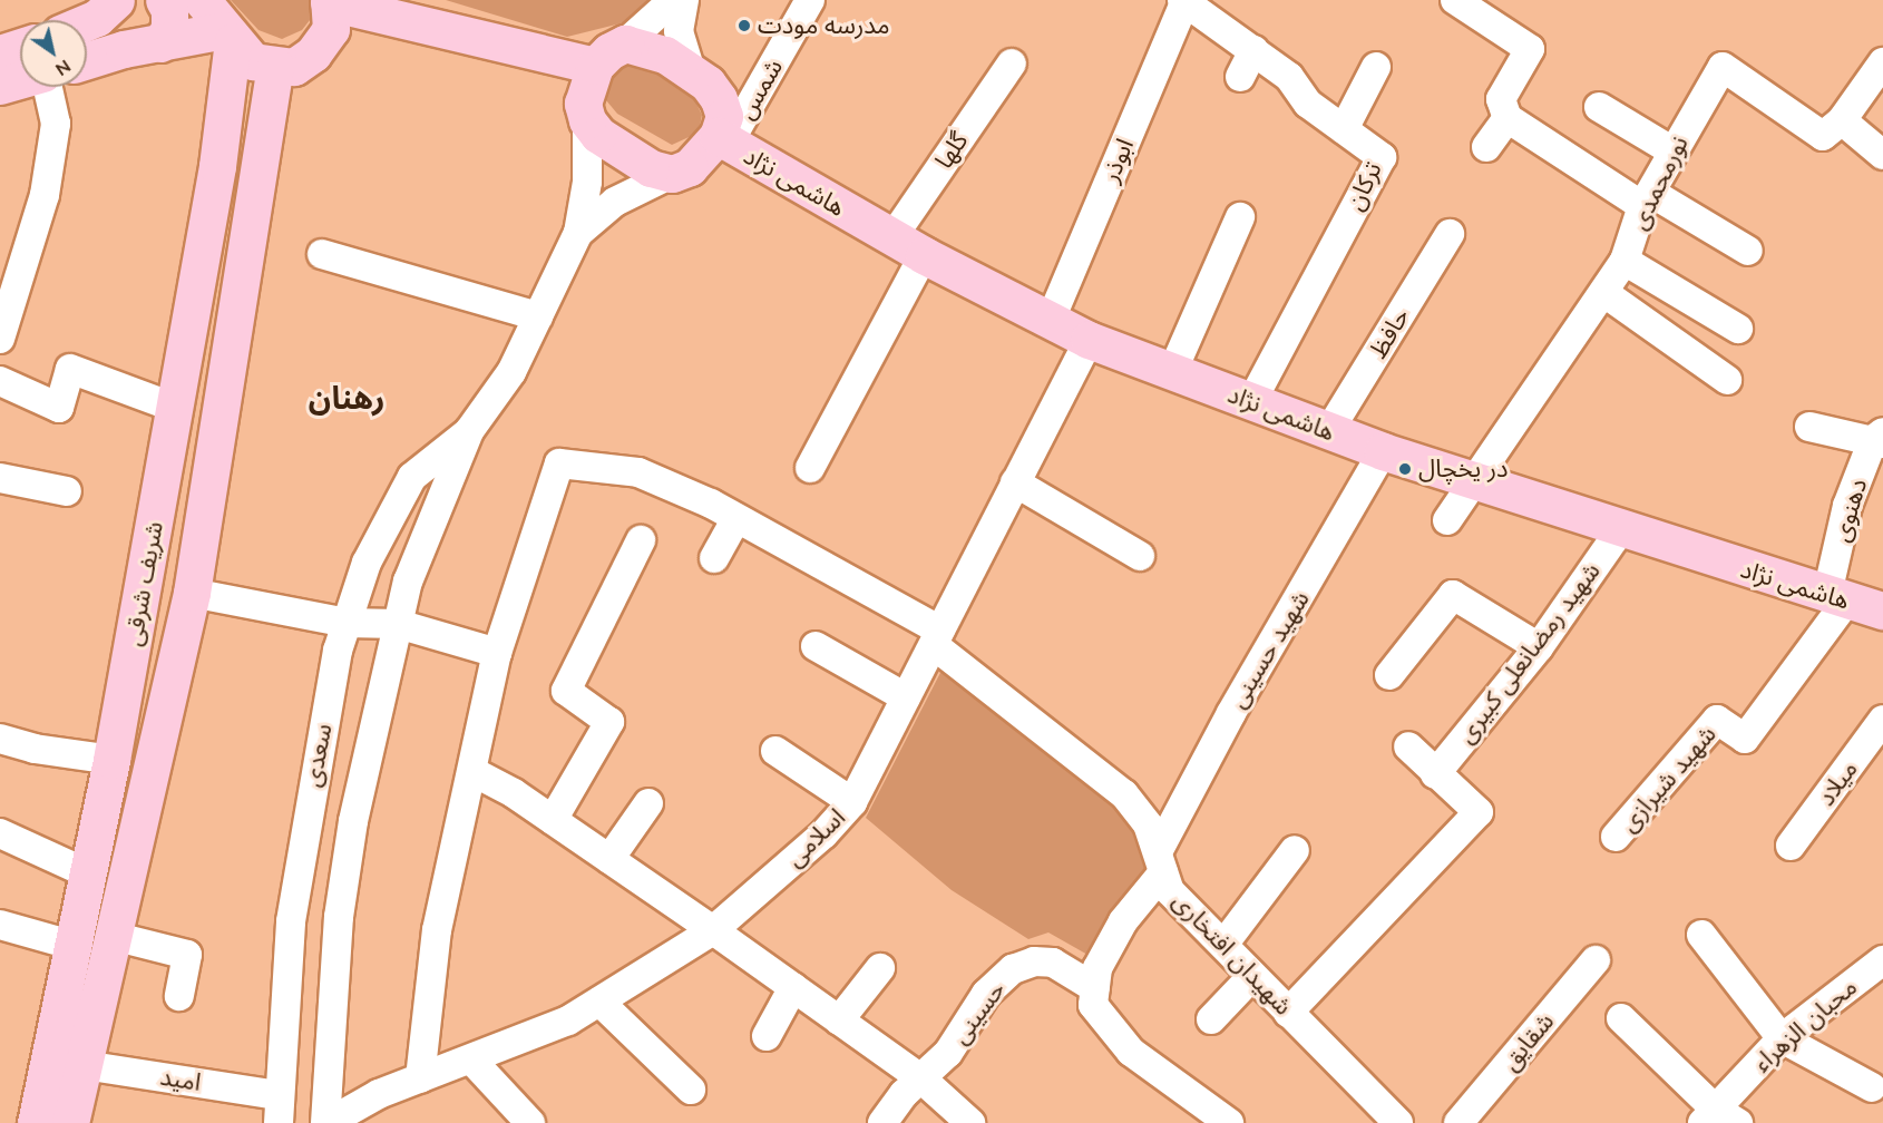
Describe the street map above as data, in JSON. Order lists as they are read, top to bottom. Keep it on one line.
{"streets":{"main road":["هاشمی نژاد","شریف شرقی"],"street":["شمس","گلها","ابوذر","نورمحمدی","ترکان","حافظ","دهنوی","شهید حسینی","شهید رمضانعلی کبیری","سعدی","شهید شیرازی","میلاد","اسلامی","شهیدان افتخاری","حسینی","محبان الزهراء","شقایق","امید"]},"crossings":[["شمس","هاشمی نژاد"],["گلها","هاشمی نژاد"],["ابوذر","هاشمی نژاد"],["ابوذر","ترکان"],["هاشمی نژاد","نورمحمدی"],["هاشمی نژاد","ترکان"],["هاشمی نژاد","حافظ"],["هاشمی نژاد","دهنوی"],["هاشمی نژاد","شهید حسینی"],["هاشمی نژاد","شهید رمضانعلی کبیری"],["هاشمی نژاد","شهید شیرازی"],["هاشمی نژاد","اسلامی"],["دهنوی","شهید شیرازی"],["شریف شرقی","امید"],["شهید حسینی","شهیدان افتخاری"],["سعدی","اسلامی"],["سعدی","امید"],["اسلامی","شهیدان افتخاری"]],"districts":["رهنان"],"places":["مدرسه مودت","در یخچال"],"north":"bottom right"}
